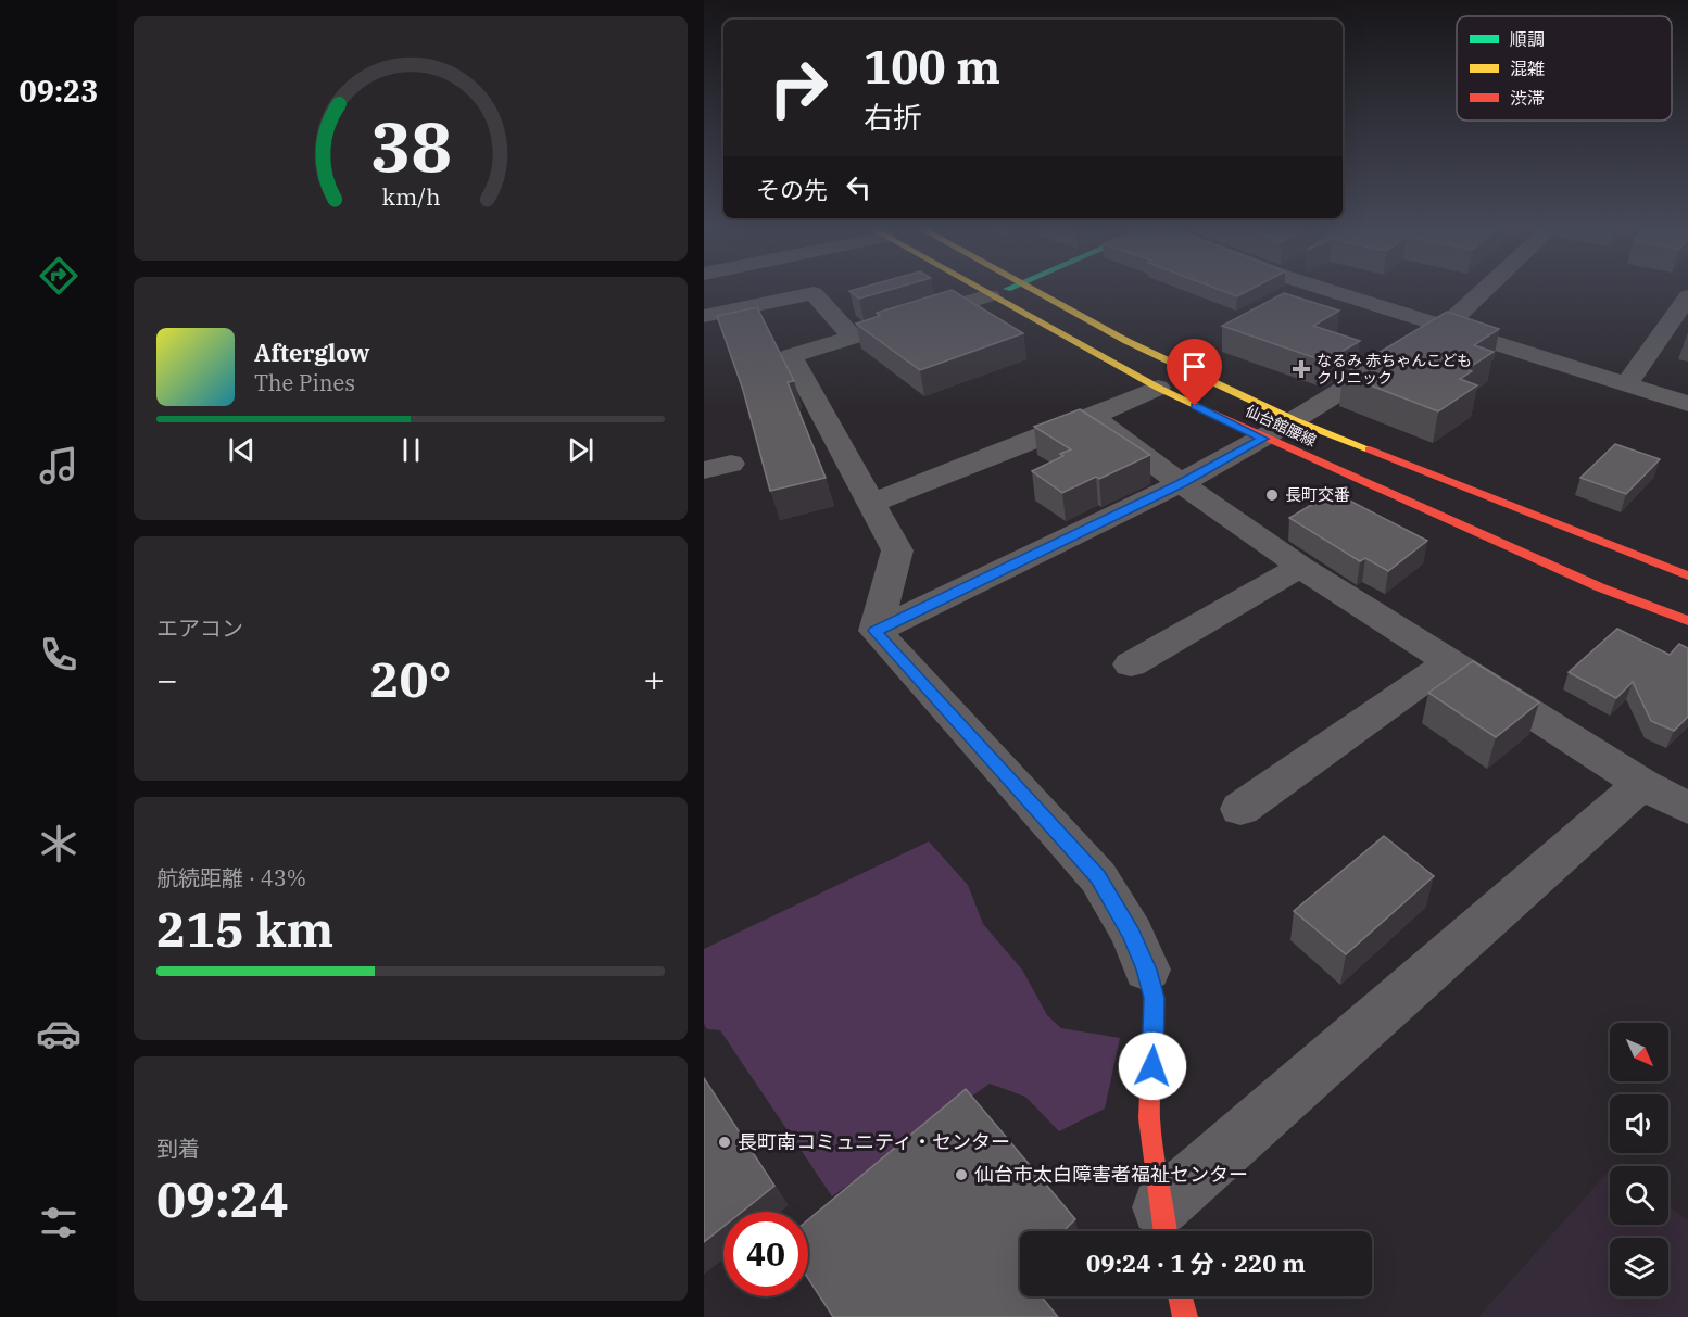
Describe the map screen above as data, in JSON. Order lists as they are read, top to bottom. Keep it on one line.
{"streets":{"main road":["仙台館腰線"]},"places":{"health":["なるみ 赤ちゃんこども クリニック"],"other":["長町交番","長町南コミュニティ・センター","仙台市太白障害者福祉センター"]},"legend":["順調","混雑","渋滞"],"north":"bottom right","page":{"tabs":"09:23","turn":["100 m","右折"],"then":"その先","song":["Afterglow","The Pines"],"tile":["エアコン",["航続距離 · 43%","215 km"],["到着","09:24"]],"heat":["−","20°","+"],"limit":"40","trip":"09:24 · 1 分 · 220 m","gauge":["38","km/h"]}}
